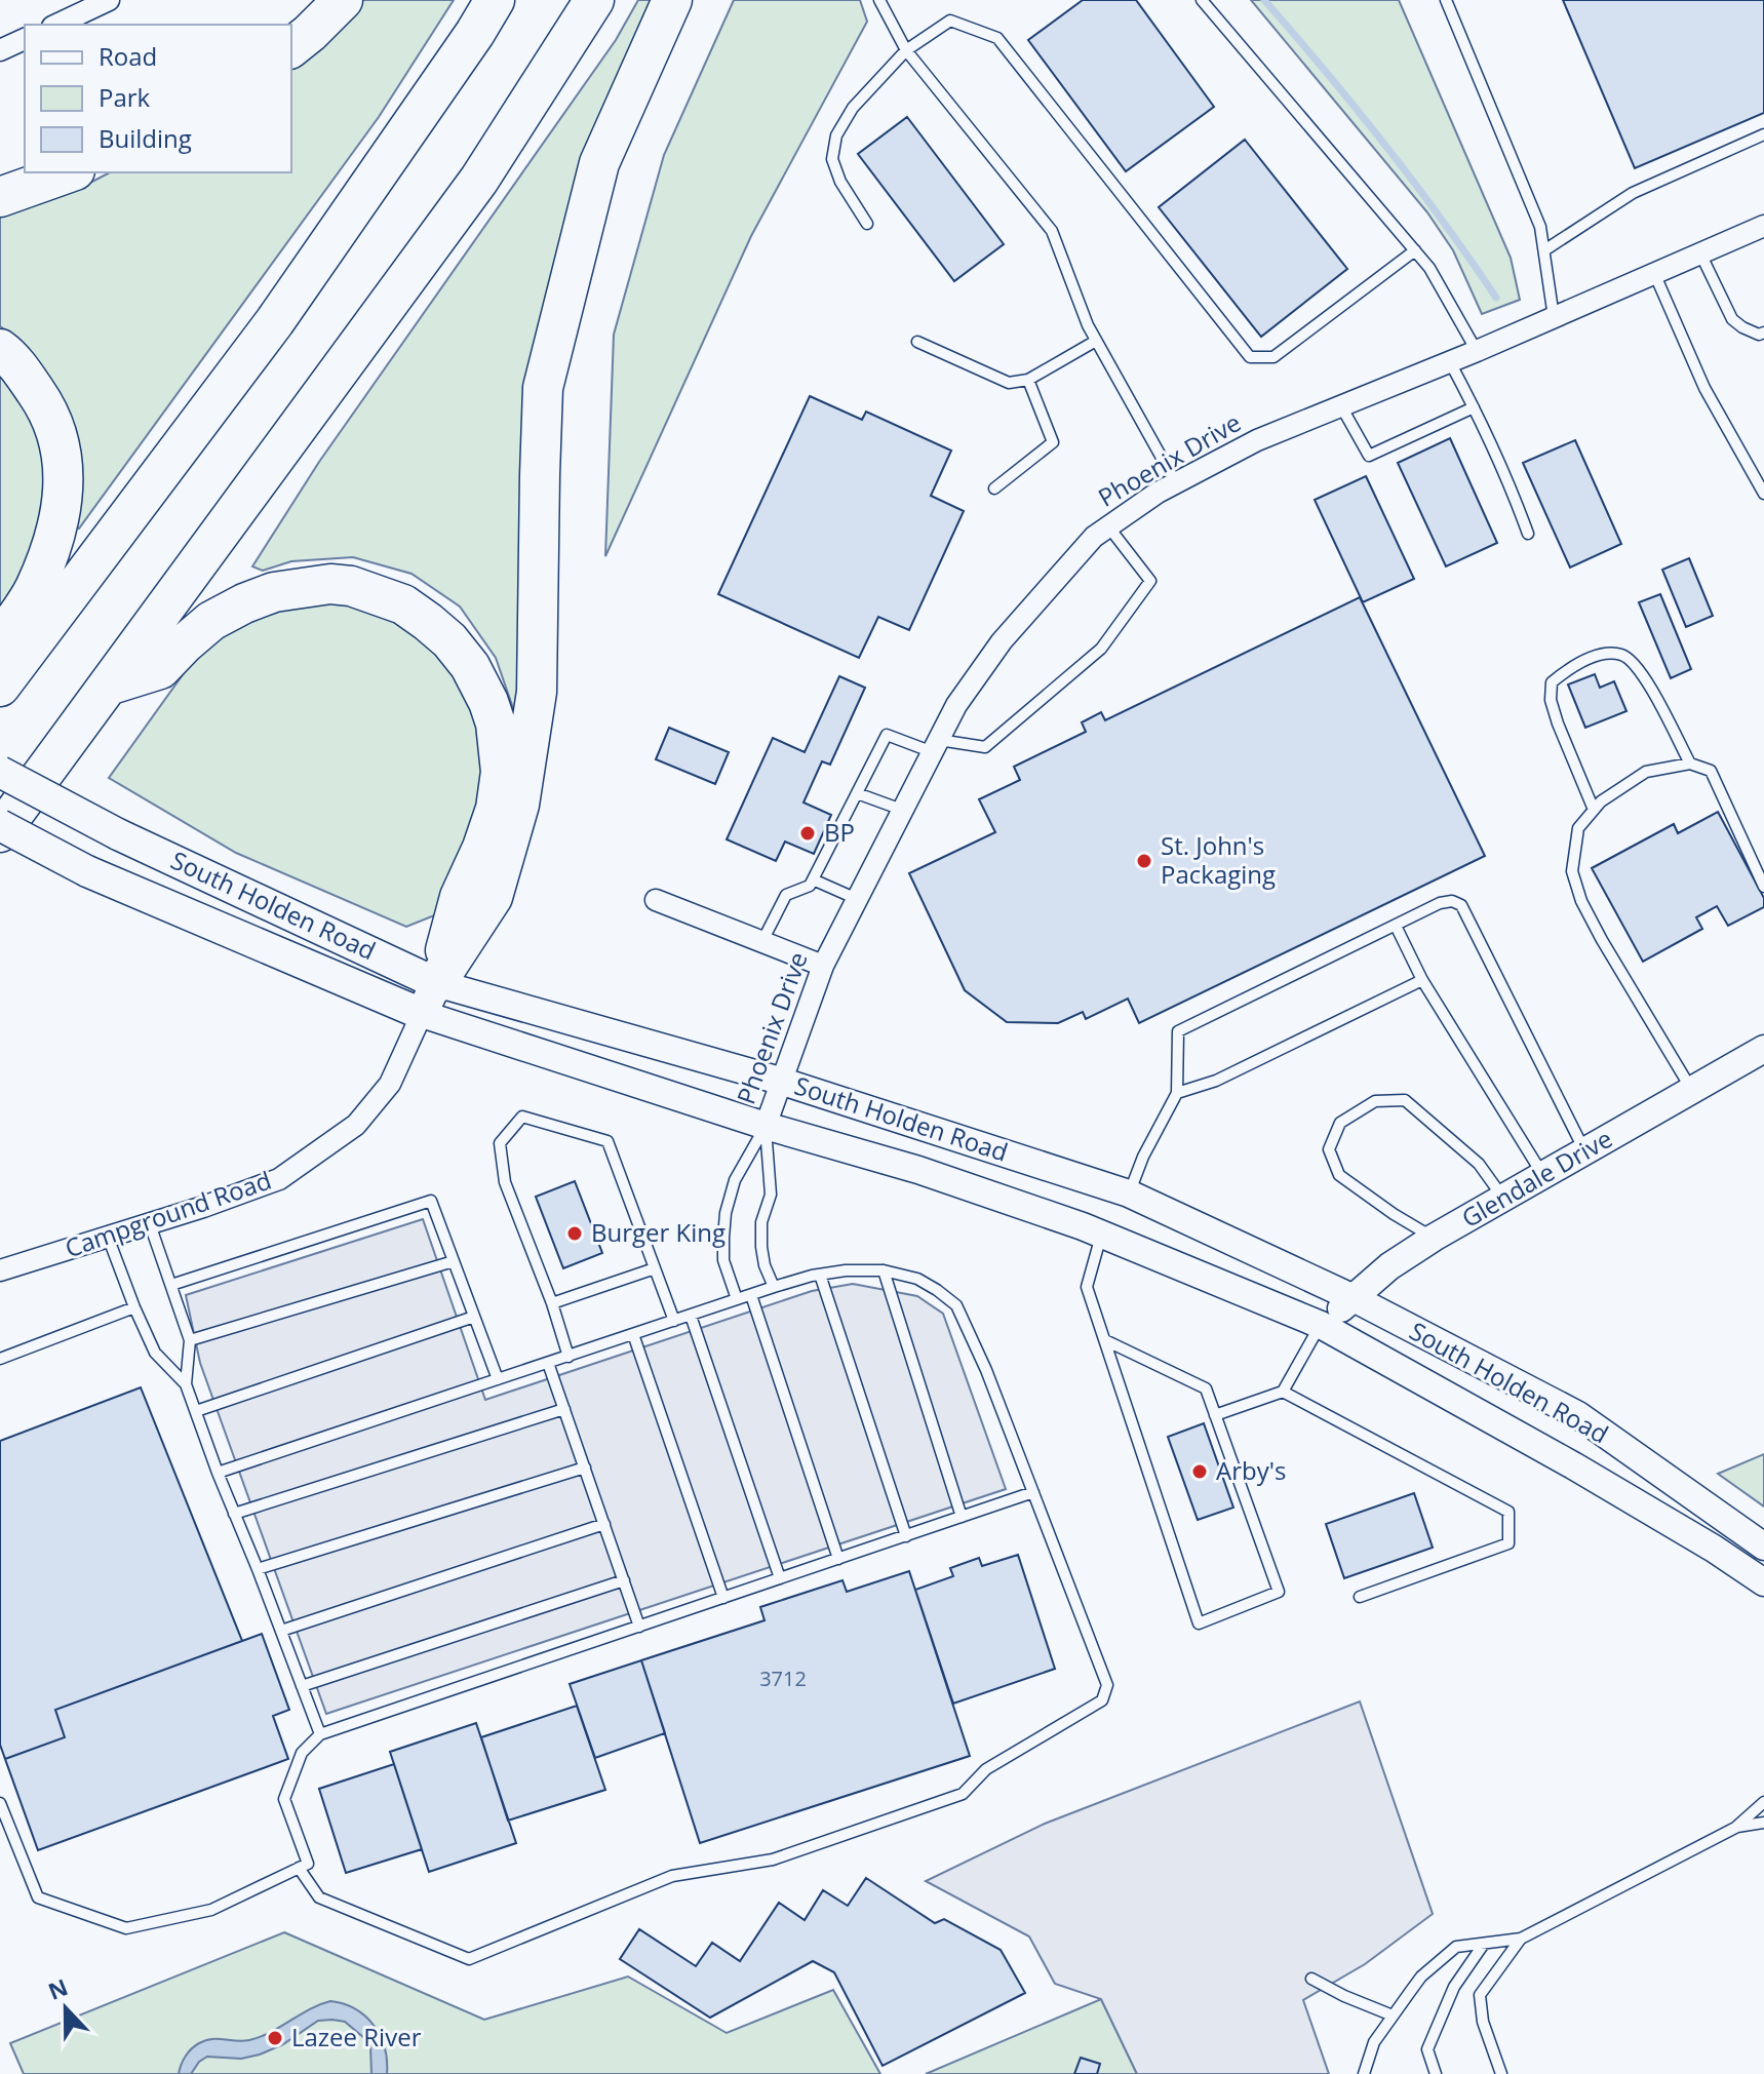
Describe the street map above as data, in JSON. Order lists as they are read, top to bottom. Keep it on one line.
{"streets":{"main road":["South Holden Road"],"street":["Phoenix Drive","Glendale Drive","Campground Road"]},"crossings":[["Phoenix Drive","South Holden Road"],["South Holden Road","Glendale Drive"],["South Holden Road","Campground Road"]],"places":["BP","St. John's Packaging","Burger King","Arby's","Lazee River"],"house_numbers":["3712"],"legend":["Road","Park","Building"],"north":"top"}
